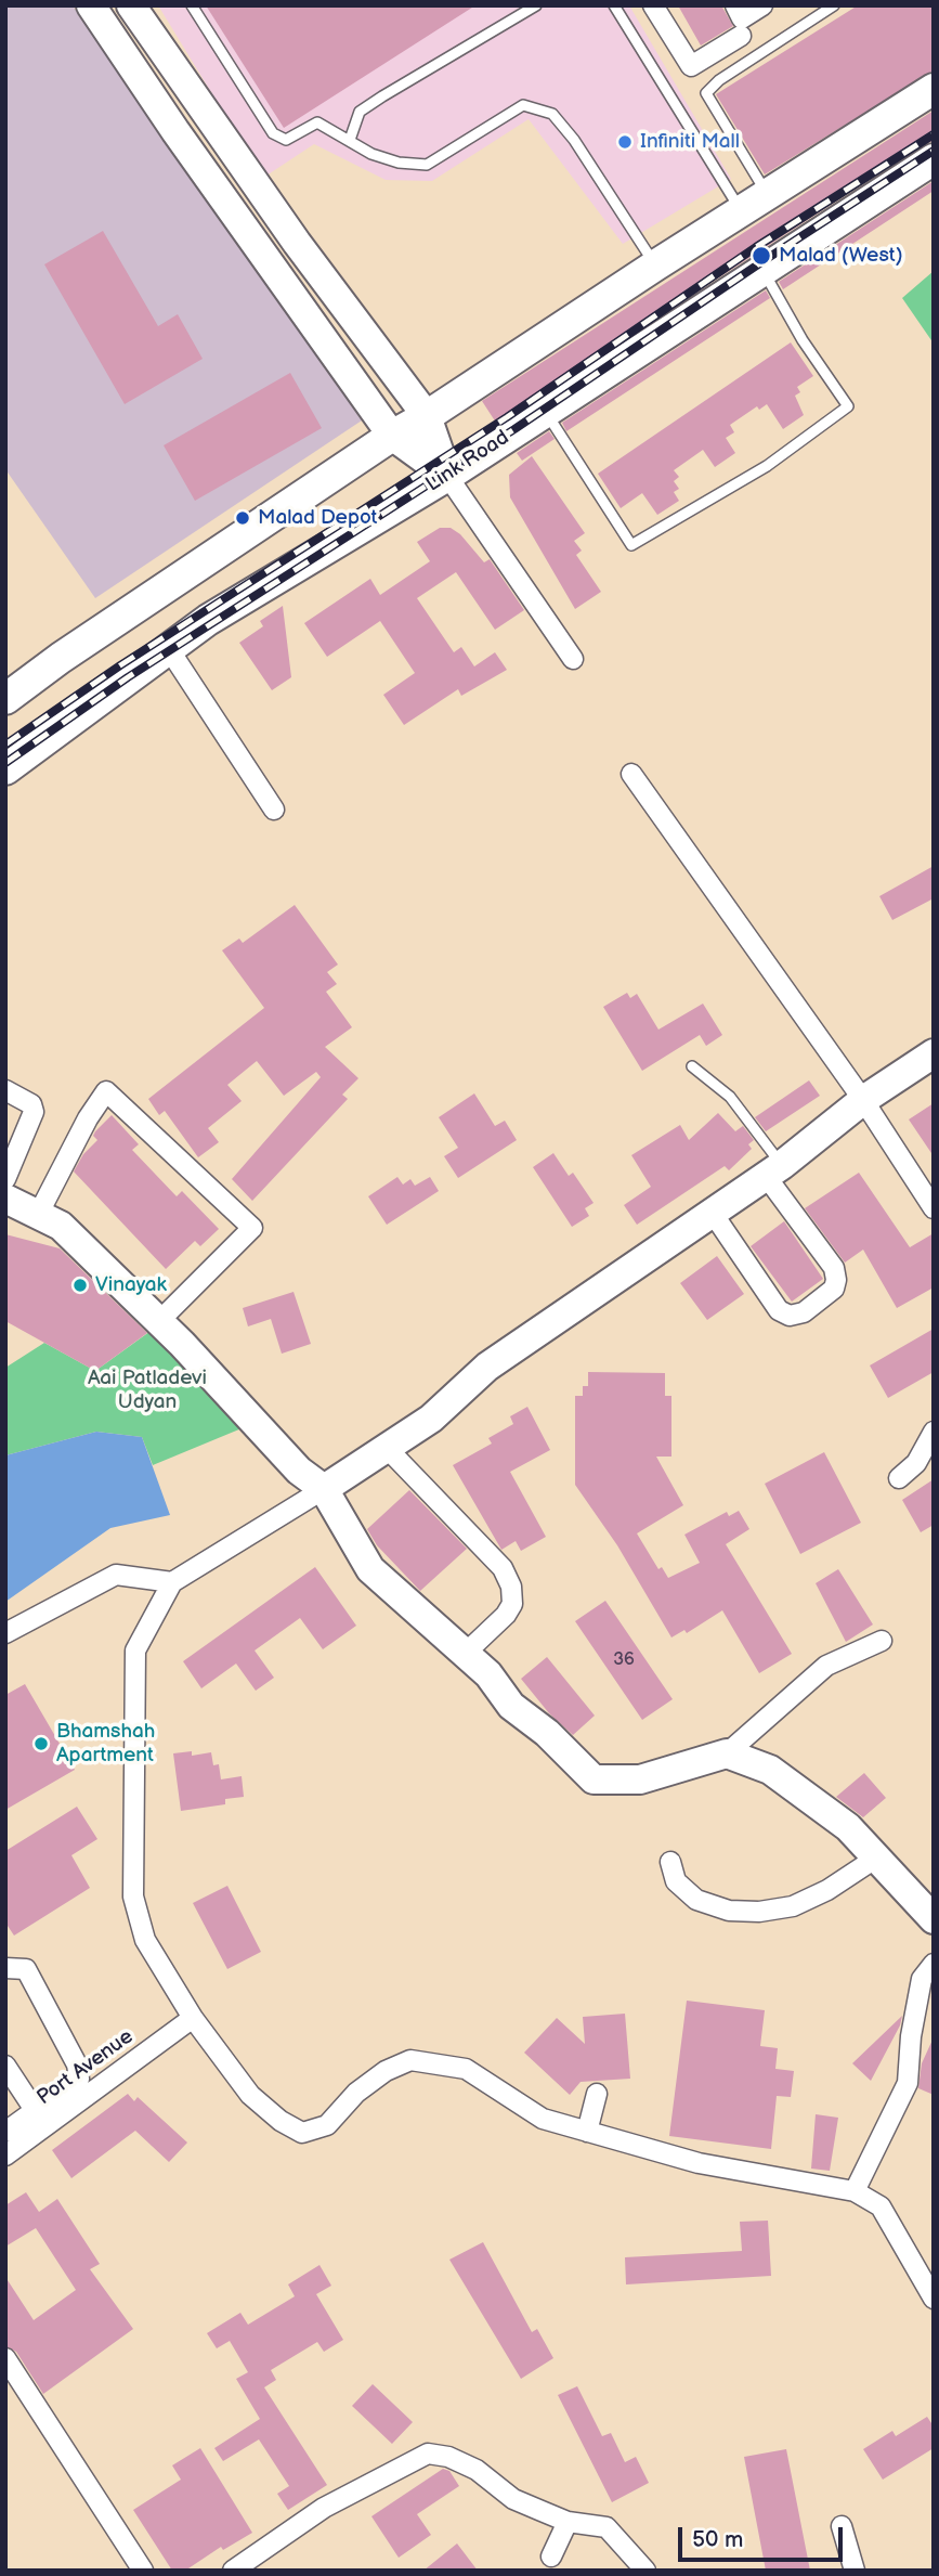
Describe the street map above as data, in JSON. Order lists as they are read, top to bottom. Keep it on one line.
{"streets":{"main road":["Link Road"],"street":["Port Avenue"]},"parks":["Aai Patladevi Udyan"],"places":["Infiniti Mall","Malad (West)","Malad Depot","Vinayak","Bhamshah Apartment"],"house_numbers":["36"],"scale_bar":"50 m"}
